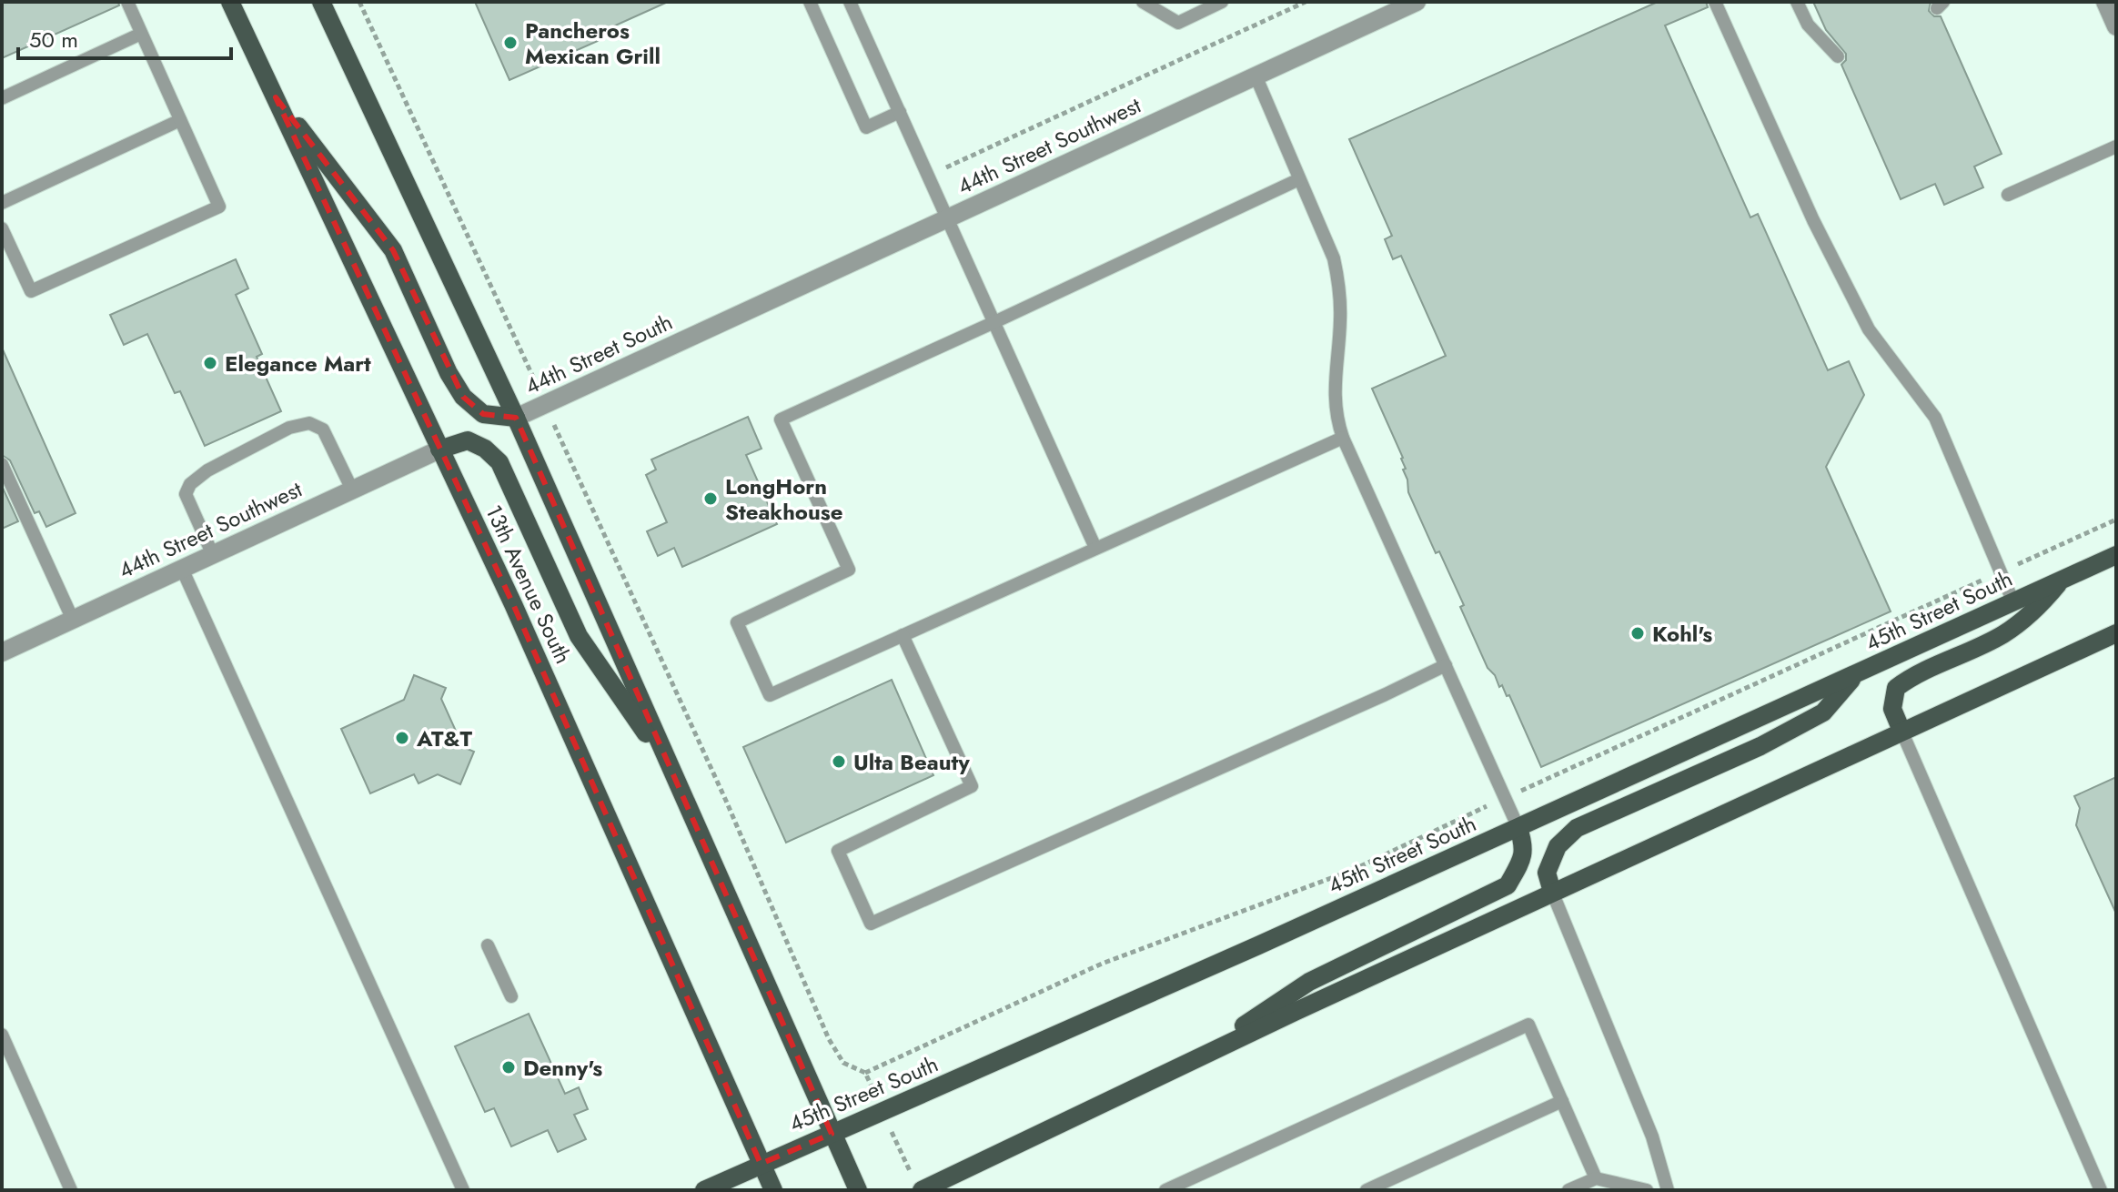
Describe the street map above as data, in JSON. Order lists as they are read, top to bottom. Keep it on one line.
{"streets":{"main road":["13th Avenue South","45th Street South"],"street":["44th Street Southwest","44th Street South"]},"crossings":[["44th Street Southwest","44th Street South"],["44th Street Southwest","13th Avenue South"],["13th Avenue South","45th Street South"]],"places":["Pancheros Mexican Grill","Elegance Mart","LongHorn Steakhouse","Kohl's","AT&T","Ulta Beauty","Denny's"],"scale_bar":"50 m"}
